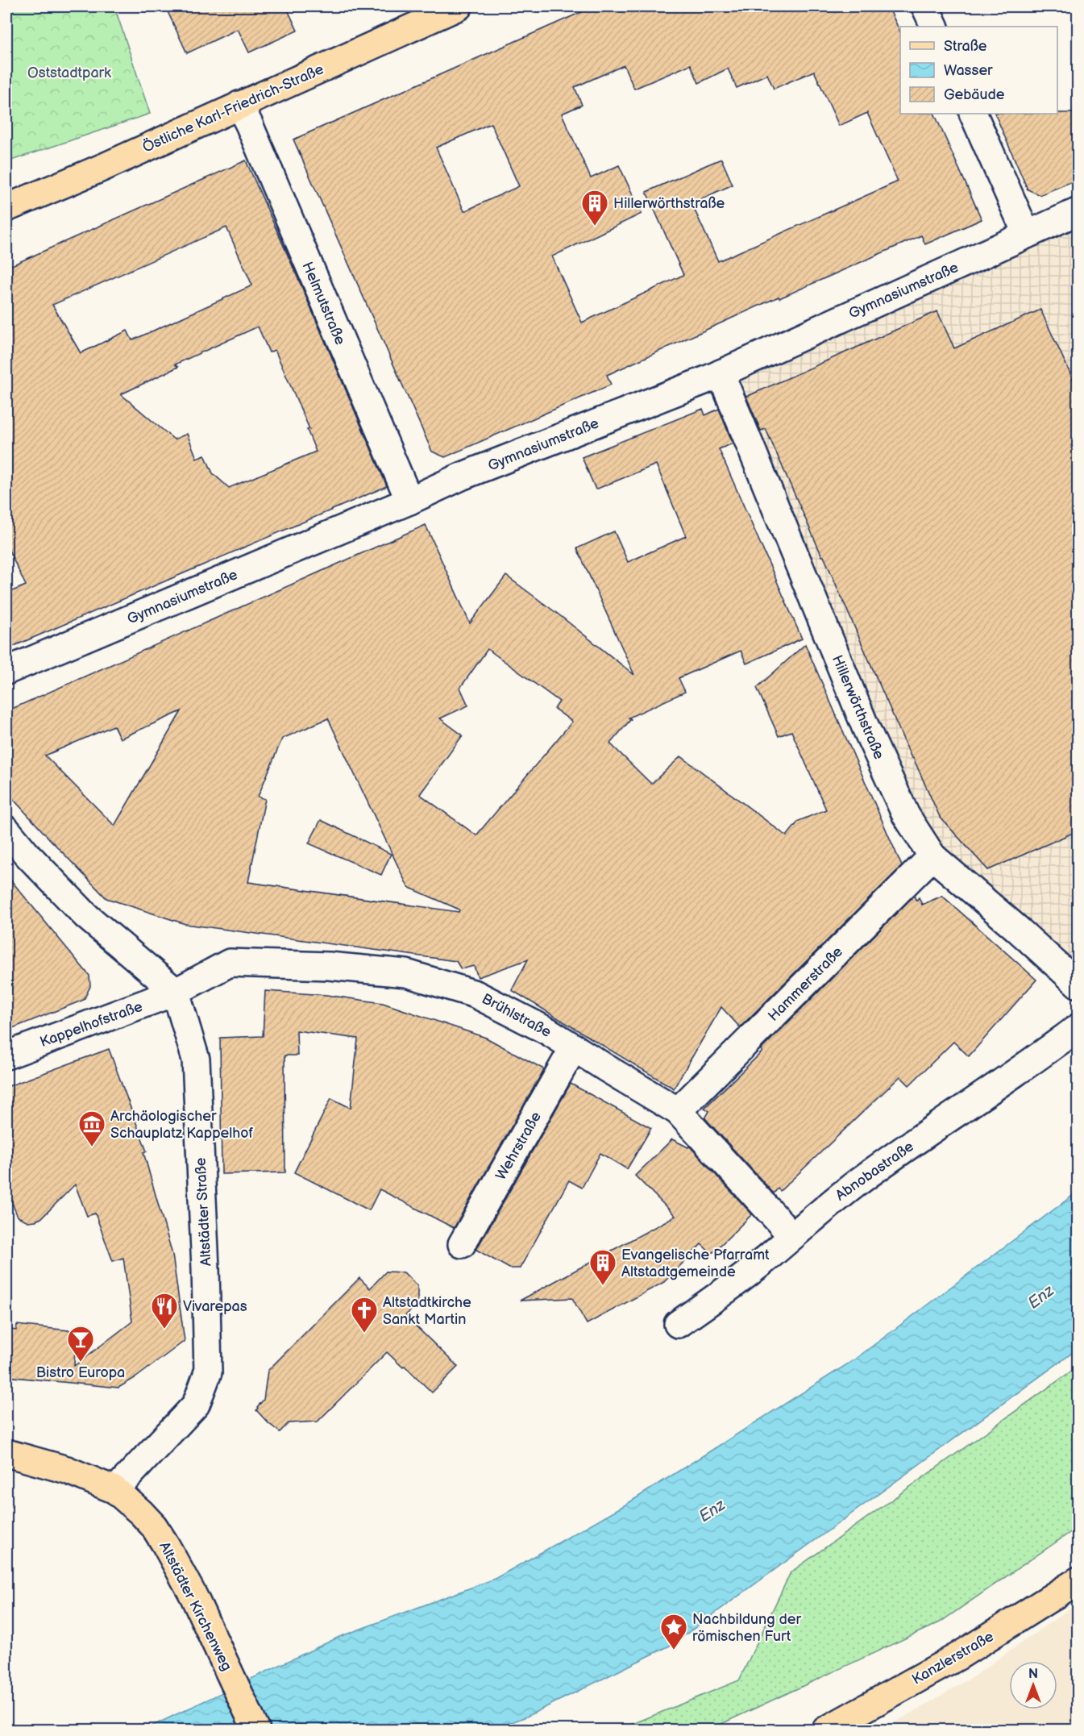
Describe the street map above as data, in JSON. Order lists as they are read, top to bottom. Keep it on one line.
{"streets":{"main road":["Östliche Karl-Friedrich-Straße","Altstädter Kirchenweg","Kanzlerstraße"],"street":["Gymnasiumstraße","Helmutstraße","Hillerwörthstraße","Hammerstraße","Brühlstraße","Kappelhofstraße","Wehrstraße","Abnobastraße","Altstädter Straße"]},"crossings":[["Östliche Karl-Friedrich-Straße","Helmutstraße"],["Gymnasiumstraße","Helmutstraße"],["Gymnasiumstraße","Hillerwörthstraße"],["Hillerwörthstraße","Hammerstraße"],["Hammerstraße","Brühlstraße"],["Brühlstraße","Kappelhofstraße"],["Brühlstraße","Wehrstraße"],["Brühlstraße","Abnobastraße"],["Brühlstraße","Altstädter Straße"],["Kappelhofstraße","Altstädter Straße"],["Altstädter Straße","Altstädter Kirchenweg"]],"water":["Enz"],"parks":["Oststadtpark"],"places":{"building":["Hillerwörthstraße","Evangelische Pfarramt Altstadtgemeinde"],"museum":["Archäologischer Schauplatz Kappelhof"],"restaurant":["Vivarepas"],"church":["Altstadtkirche Sankt Martin"],"bar":["Bistro Europa"],"place":["Nachbildung der römischen Furt"]},"legend":["Straße","Wasser","Gebäude"],"north":"top"}
